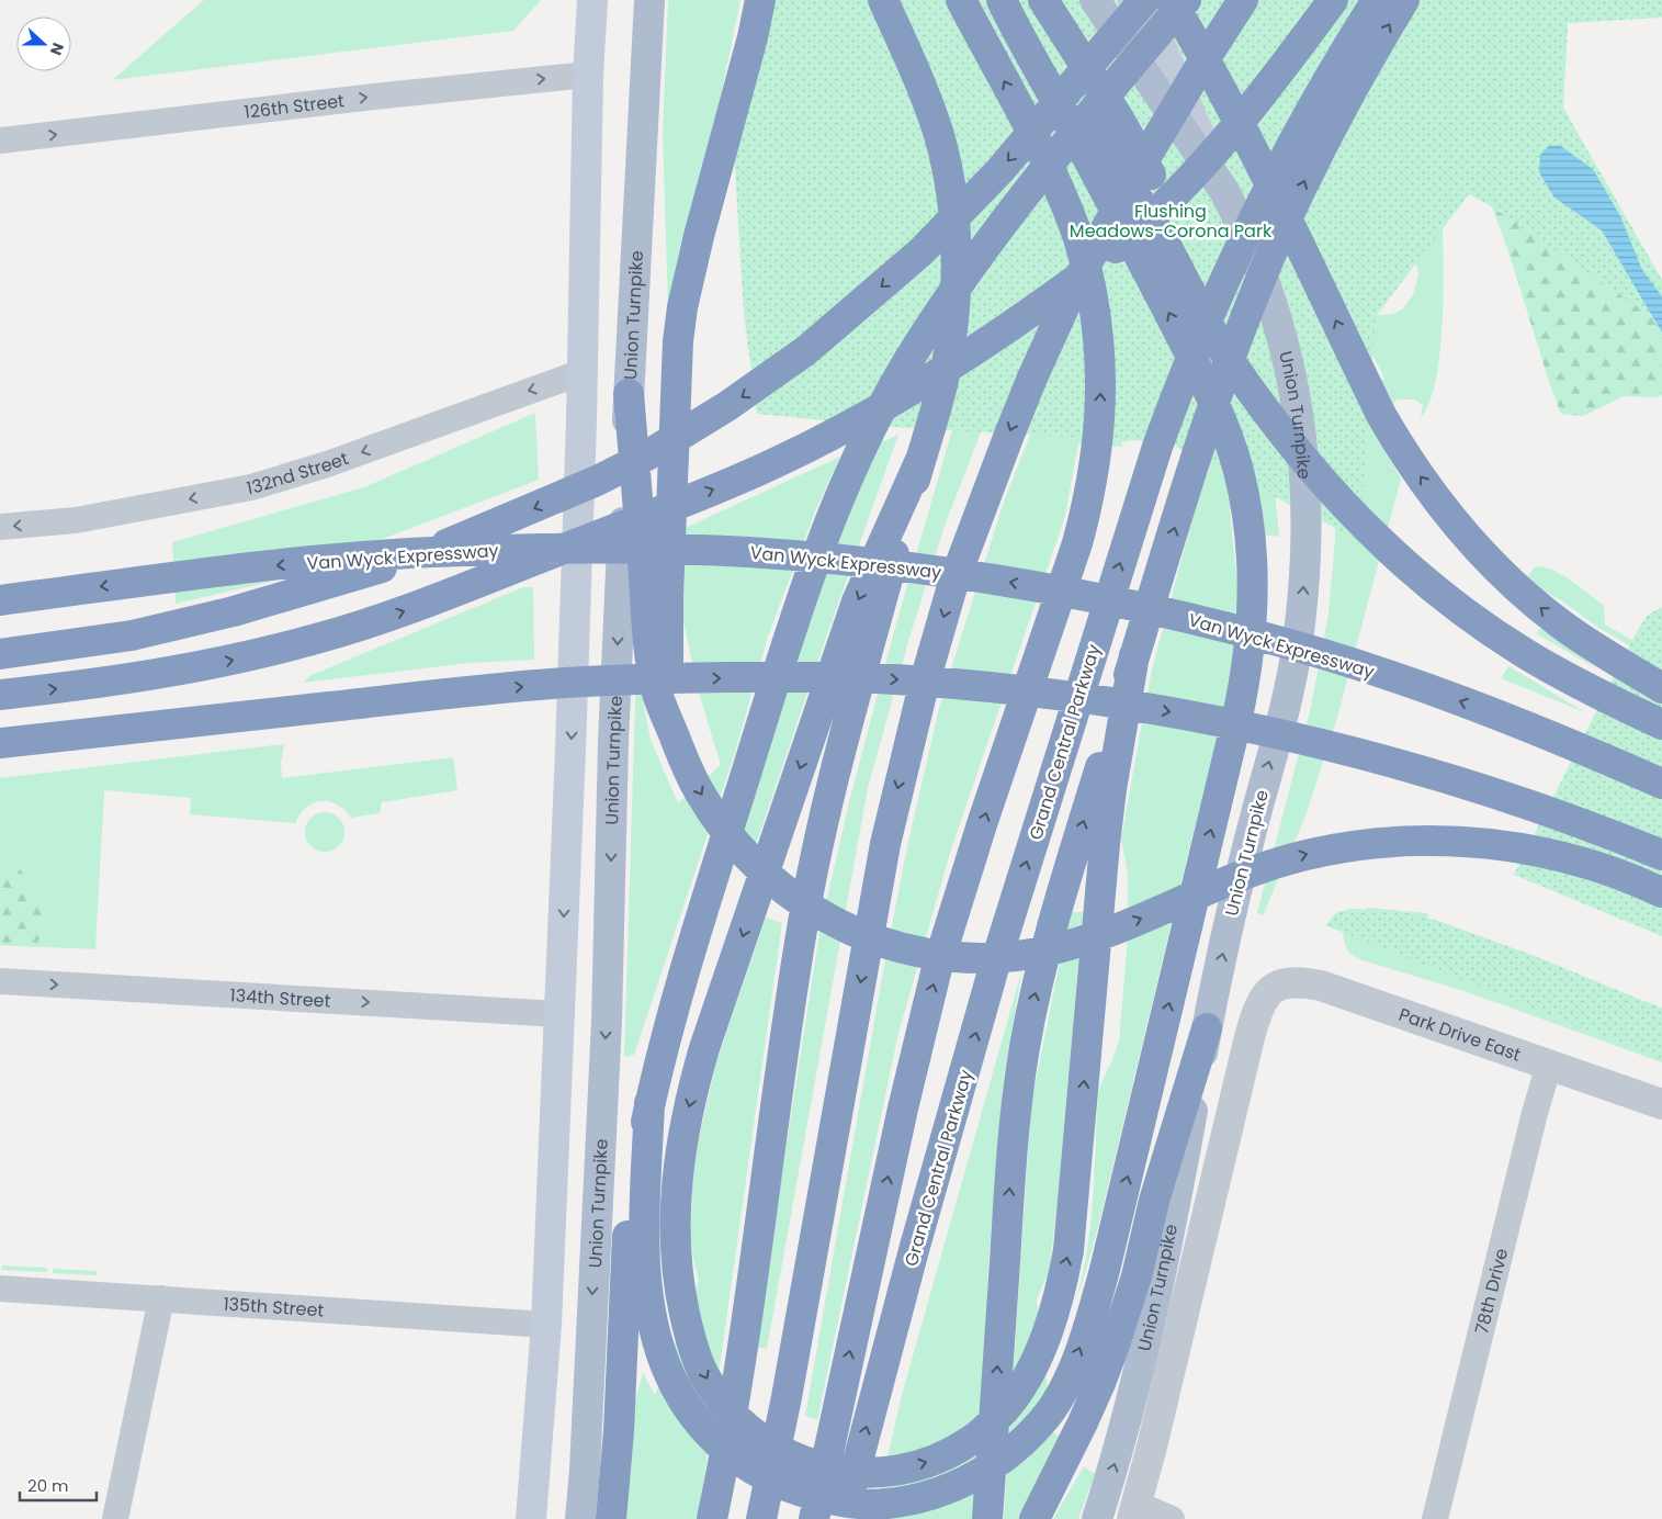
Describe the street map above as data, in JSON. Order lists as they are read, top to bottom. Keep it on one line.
{"streets":{"highway":["Van Wyck Expressway","Grand Central Parkway"],"main road":["Union Turnpike"],"street":["126th Street","132nd Street","134th Street","Park Drive East","78th Drive","135th Street"]},"crossings":[["Union Turnpike","Park Drive East"],["Park Drive East","78th Drive"]],"one_way":["126th Street","132nd Street","134th Street"],"parks":["Flushing Meadows-Corona Park"],"scale_bar":"20 m","north":"right"}
